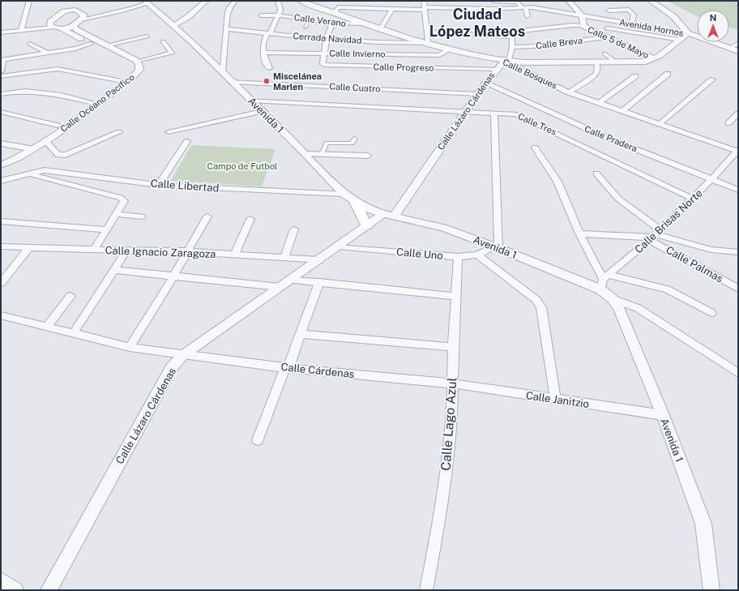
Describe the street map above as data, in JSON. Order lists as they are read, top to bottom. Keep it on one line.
{"streets":{"street":["Calle Verano","Avenida Hornos","Cerrada Navidad","Calle 5 de Mayo","Calle Breva","Calle Invierno","Calle Progreso","Calle Bosques","Calle Cuatro","Calle Océano Pacífico","Calle Lázaro Cárdenas","Avenida 1","Calle Tres","Calle Pradera","Calle Libertad","Calle Brisas Norte","Calle Ignacio Zaragoza","Calle Uno","Calle Palmas","Calle Cárdenas","Calle Janitzio","Calle Lago Azul"]},"crossings":[["Calle Verano","Calle Bosques"],["Cerrada Navidad","Calle Bosques"],["Calle 5 de Mayo","Calle Breva"],["Calle Invierno","Calle Progreso"],["Calle Invierno","Calle Bosques"],["Calle Progreso","Calle Lázaro Cárdenas"],["Calle Bosques","Calle Lázaro Cárdenas"],["Calle Bosques","Calle Brisas Norte"],["Calle Cuatro","Calle Lázaro Cárdenas"],["Calle Cuatro","Avenida 1"],["Calle Lázaro Cárdenas","Avenida 1"],["Calle Lázaro Cárdenas","Calle Tres"],["Calle Lázaro Cárdenas","Calle Pradera"],["Calle Lázaro Cárdenas","Calle Ignacio Zaragoza"],["Calle Lázaro Cárdenas","Calle Uno"],["Calle Lázaro Cárdenas","Calle Cárdenas"],["Avenida 1","Calle Tres"],["Avenida 1","Calle Libertad"],["Avenida 1","Calle Brisas Norte"],["Avenida 1","Calle Uno"],["Avenida 1","Calle Janitzio"],["Calle Tres","Calle Brisas Norte"],["Calle Pradera","Calle Brisas Norte"],["Calle Brisas Norte","Calle Palmas"],["Calle Uno","Calle Lago Azul"],["Calle Cárdenas","Calle Janitzio"],["Calle Cárdenas","Calle Lago Azul"],["Calle Janitzio","Calle Lago Azul"]],"districts":["Ciudad López Mateos"],"parks":["Campo de Futbol"],"places":["Miscelánea Marlen"],"north":"top"}
